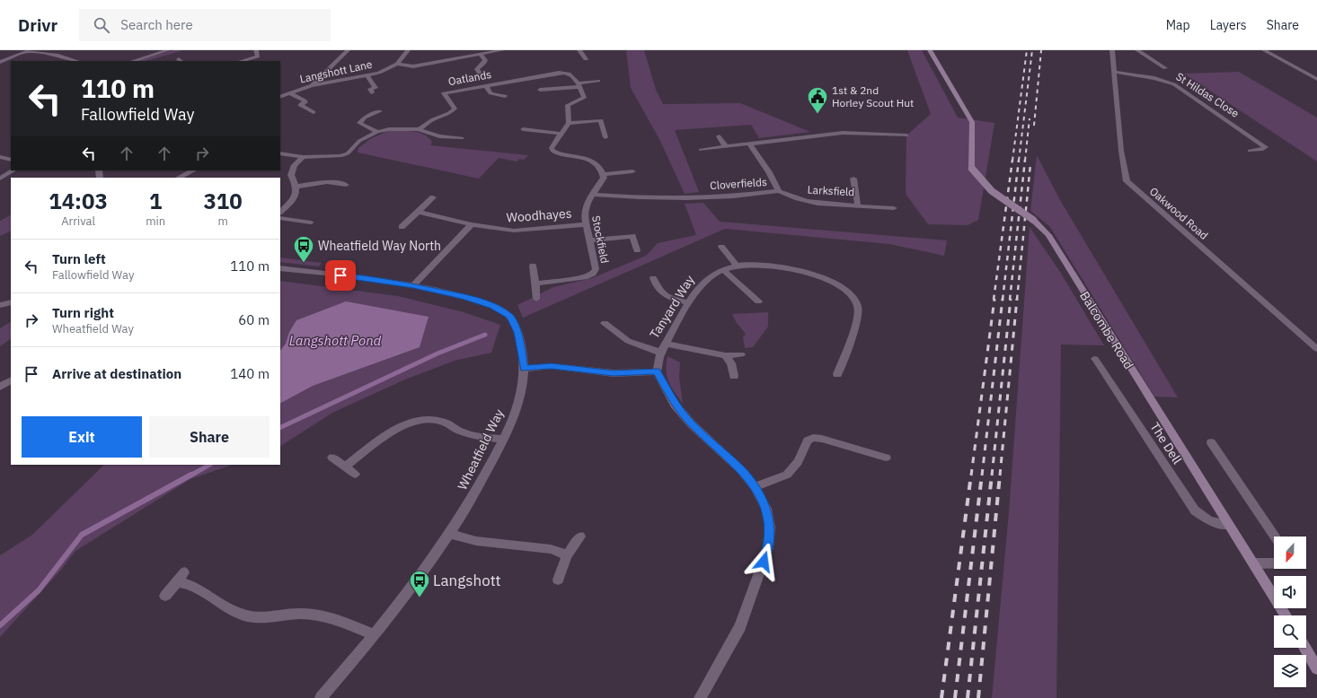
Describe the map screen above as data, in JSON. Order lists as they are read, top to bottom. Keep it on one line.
{"streets":{"main road":["Balcombe Road"],"street":["Langshott Lane","Oatlands","St Hildas Close","Cloverfields","Larksfield","Oakwood Road","Woodhayes","Stockfield","Tanyard Way","The Dell","Wheatfield Way"]},"crossings":[["St Hildas Close","Oakwood Road"],["Cloverfields","Larksfield"],["Cloverfields","Stockfield"],["Woodhayes","Stockfield"],["Balcombe Road","The Dell"]],"water":["Langshott Pond"],"places":{"public building":["1st & 2nd Horley Scout Hut"],"bus stop":["Wheatfield Way North","Langshott"]},"north":"bottom","page":{"header":"Drivr","search":"Search here","nav":["Map","Layers","Share"],"turn":["110 m","Fallowfield Way"],"eta":["14:03","Arrival","1","min","310","m"],"list":[{"name":"Turn left","note":"Fallowfield Way","value":"110 m"},{"name":"Turn right","note":"Wheatfield Way","value":"60 m"},{"name":"Arrive at destination","value":"140 m"}],"buttons":["Exit","Share"]}}
